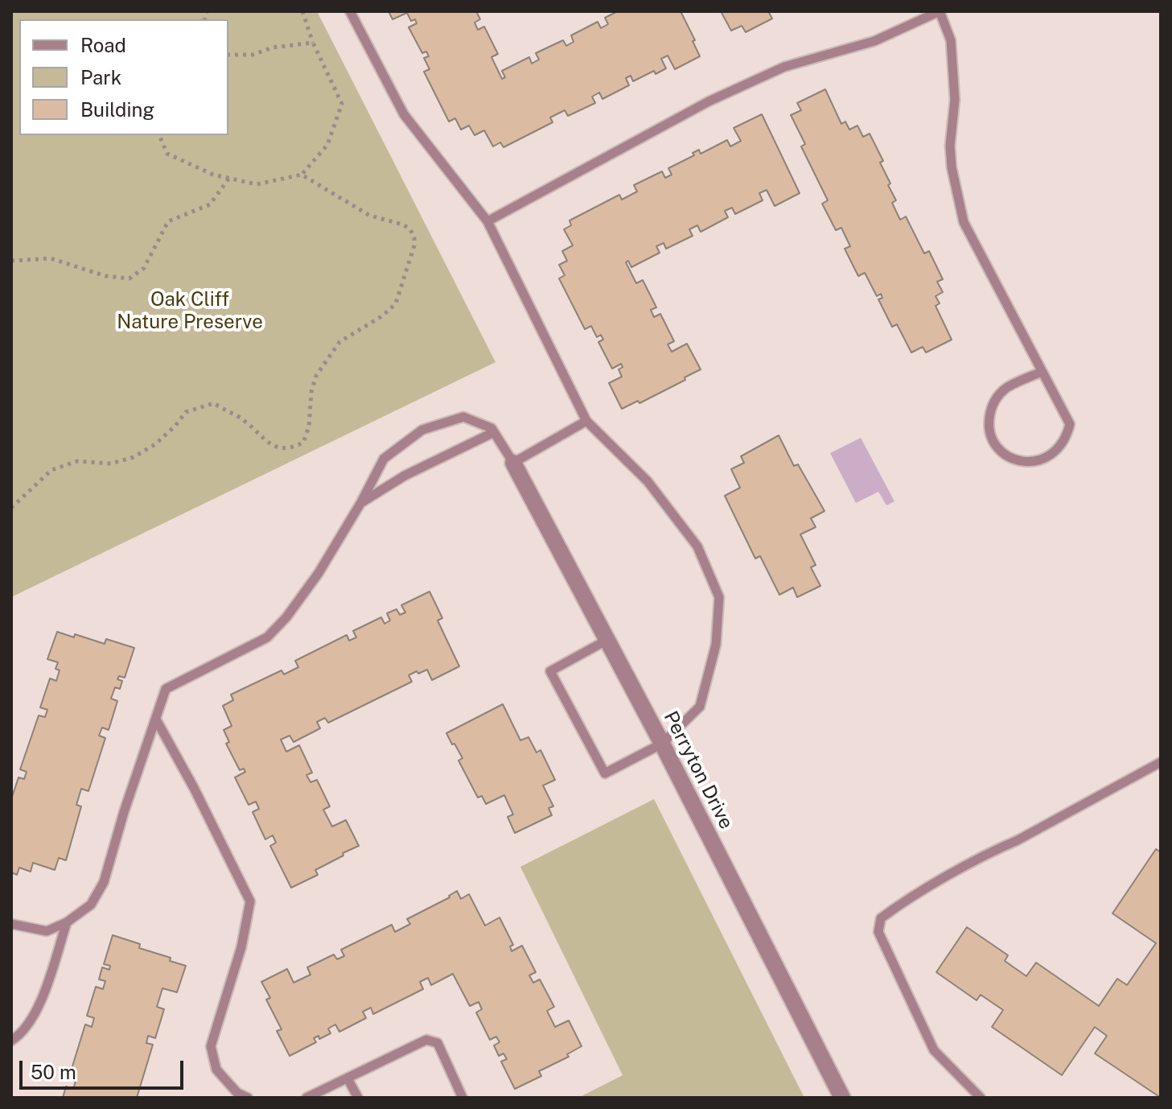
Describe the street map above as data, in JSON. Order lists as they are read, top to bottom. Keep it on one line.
{"streets":{"street":["Perryton Drive"]},"parks":["Oak Cliff Nature Preserve"],"legend":["Road","Park","Building"],"scale_bar":"50 m"}
